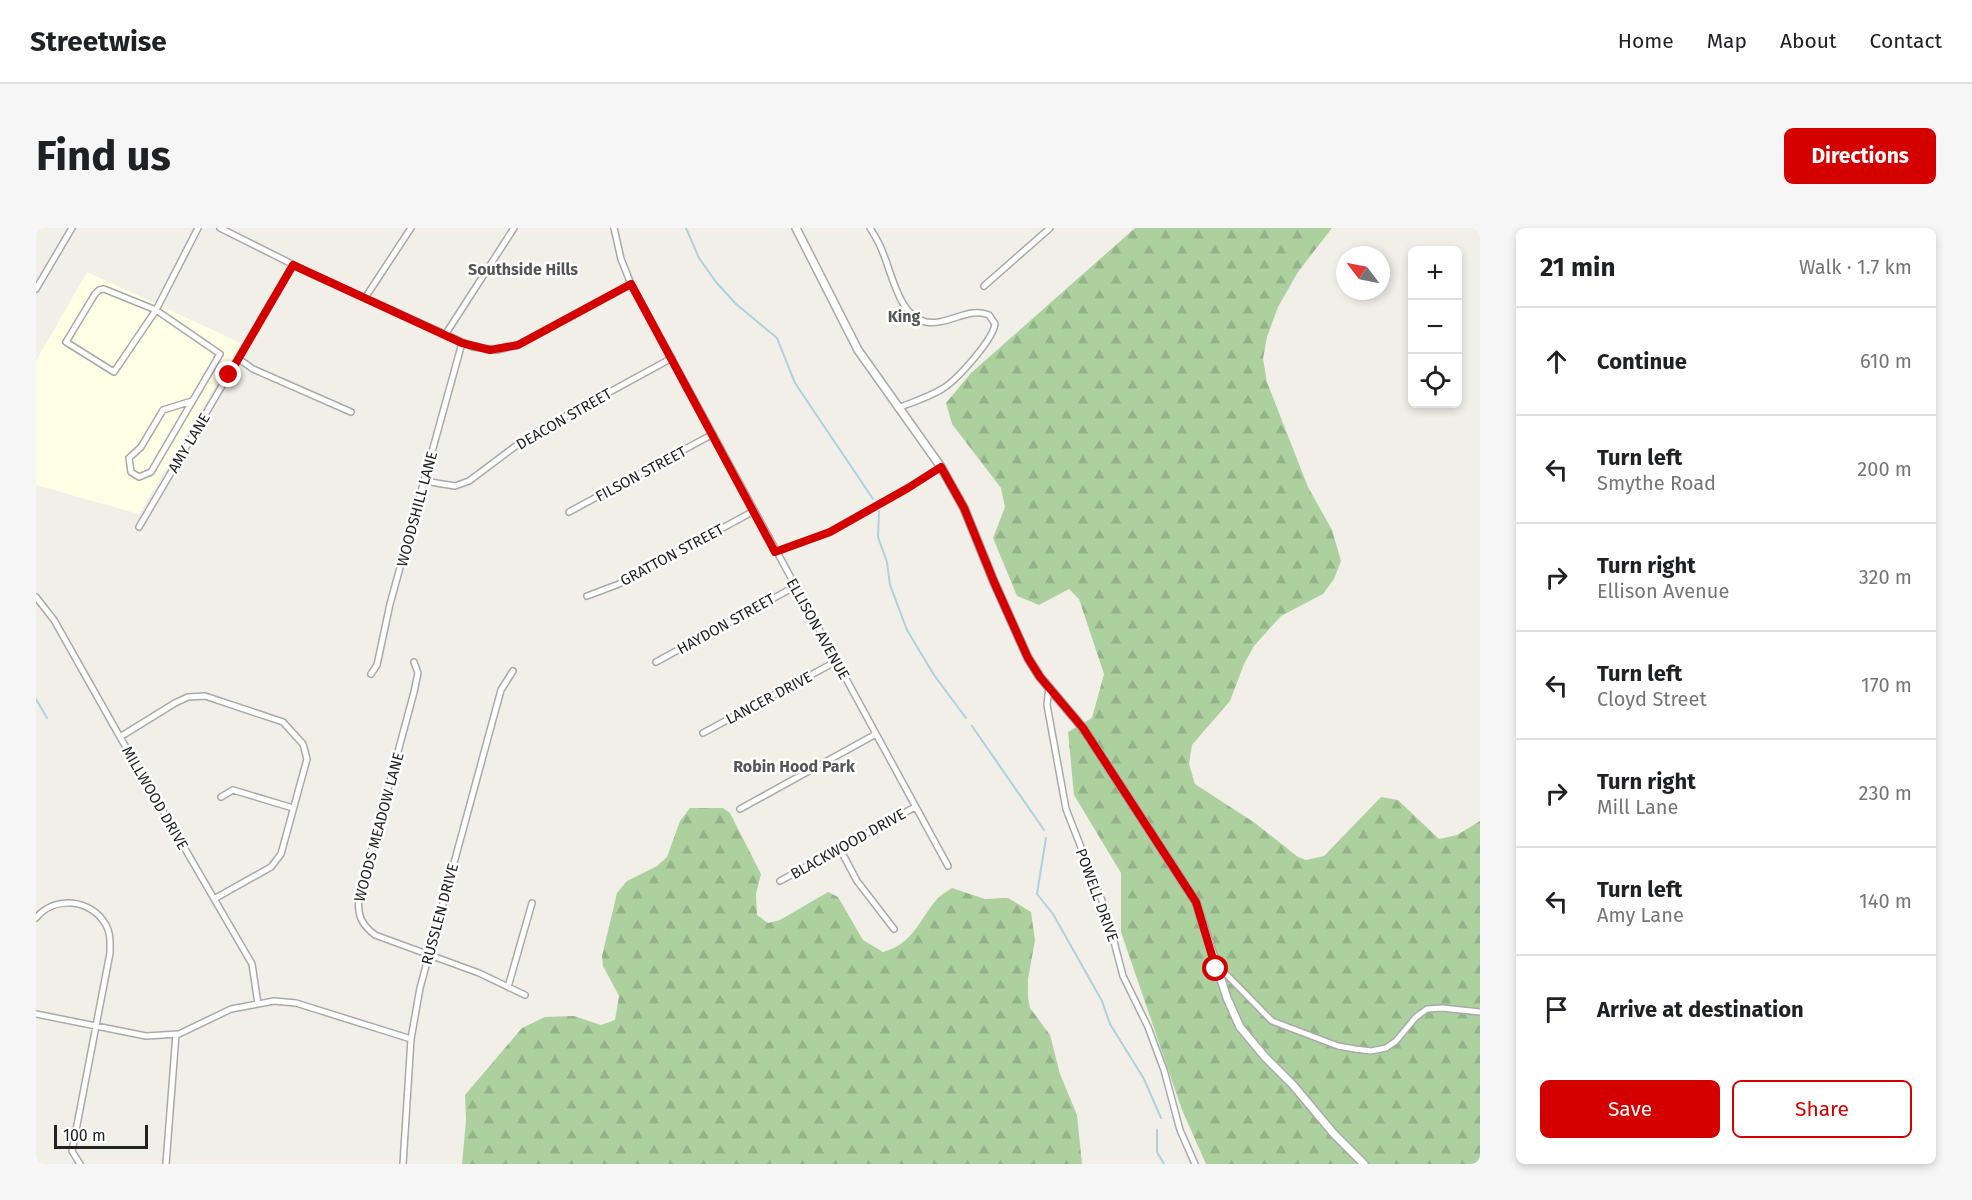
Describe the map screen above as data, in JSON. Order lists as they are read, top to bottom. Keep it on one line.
{"streets":{"street":["DEACON STREET","AMY LANE","FILSON STREET","WOODSHILL LANE","GRATTON STREET","HAYDON STREET","ELLISON AVENUE","LANCER DRIVE","MILLWOOD DRIVE","WOODS MEADOW LANE","BLACKWOOD DRIVE","POWELL DRIVE","RUSSLEN DRIVE"]},"crossings":[["DEACON STREET","WOODSHILL LANE"],["DEACON STREET","ELLISON AVENUE"],["FILSON STREET","ELLISON AVENUE"],["GRATTON STREET","ELLISON AVENUE"],["HAYDON STREET","ELLISON AVENUE"],["ELLISON AVENUE","LANCER DRIVE"],["ELLISON AVENUE","BLACKWOOD DRIVE"],["WOODS MEADOW LANE","RUSSLEN DRIVE"]],"districts":["Southside Hills","King","Robin Hood Park"],"scale_bar":"100 m","north":"top left","page":{"header":"Streetwise","nav":["Home","Map","About","Contact"],"buttons":["Directions",["Save","Share"]],"title":"Find us","heading":["21 min","Walk · 1.7 km"],"map_buttons":["+","−"],"list":[["Continue","610 m"],["Turn left","Smythe Road","200 m"],["Turn right","Ellison Avenue","320 m"],["Turn left","Cloyd Street","170 m"],["Turn right","Mill Lane","230 m"],["Turn left","Amy Lane","140 m"],"Arrive at destination"],"scale":"100 m"}}
